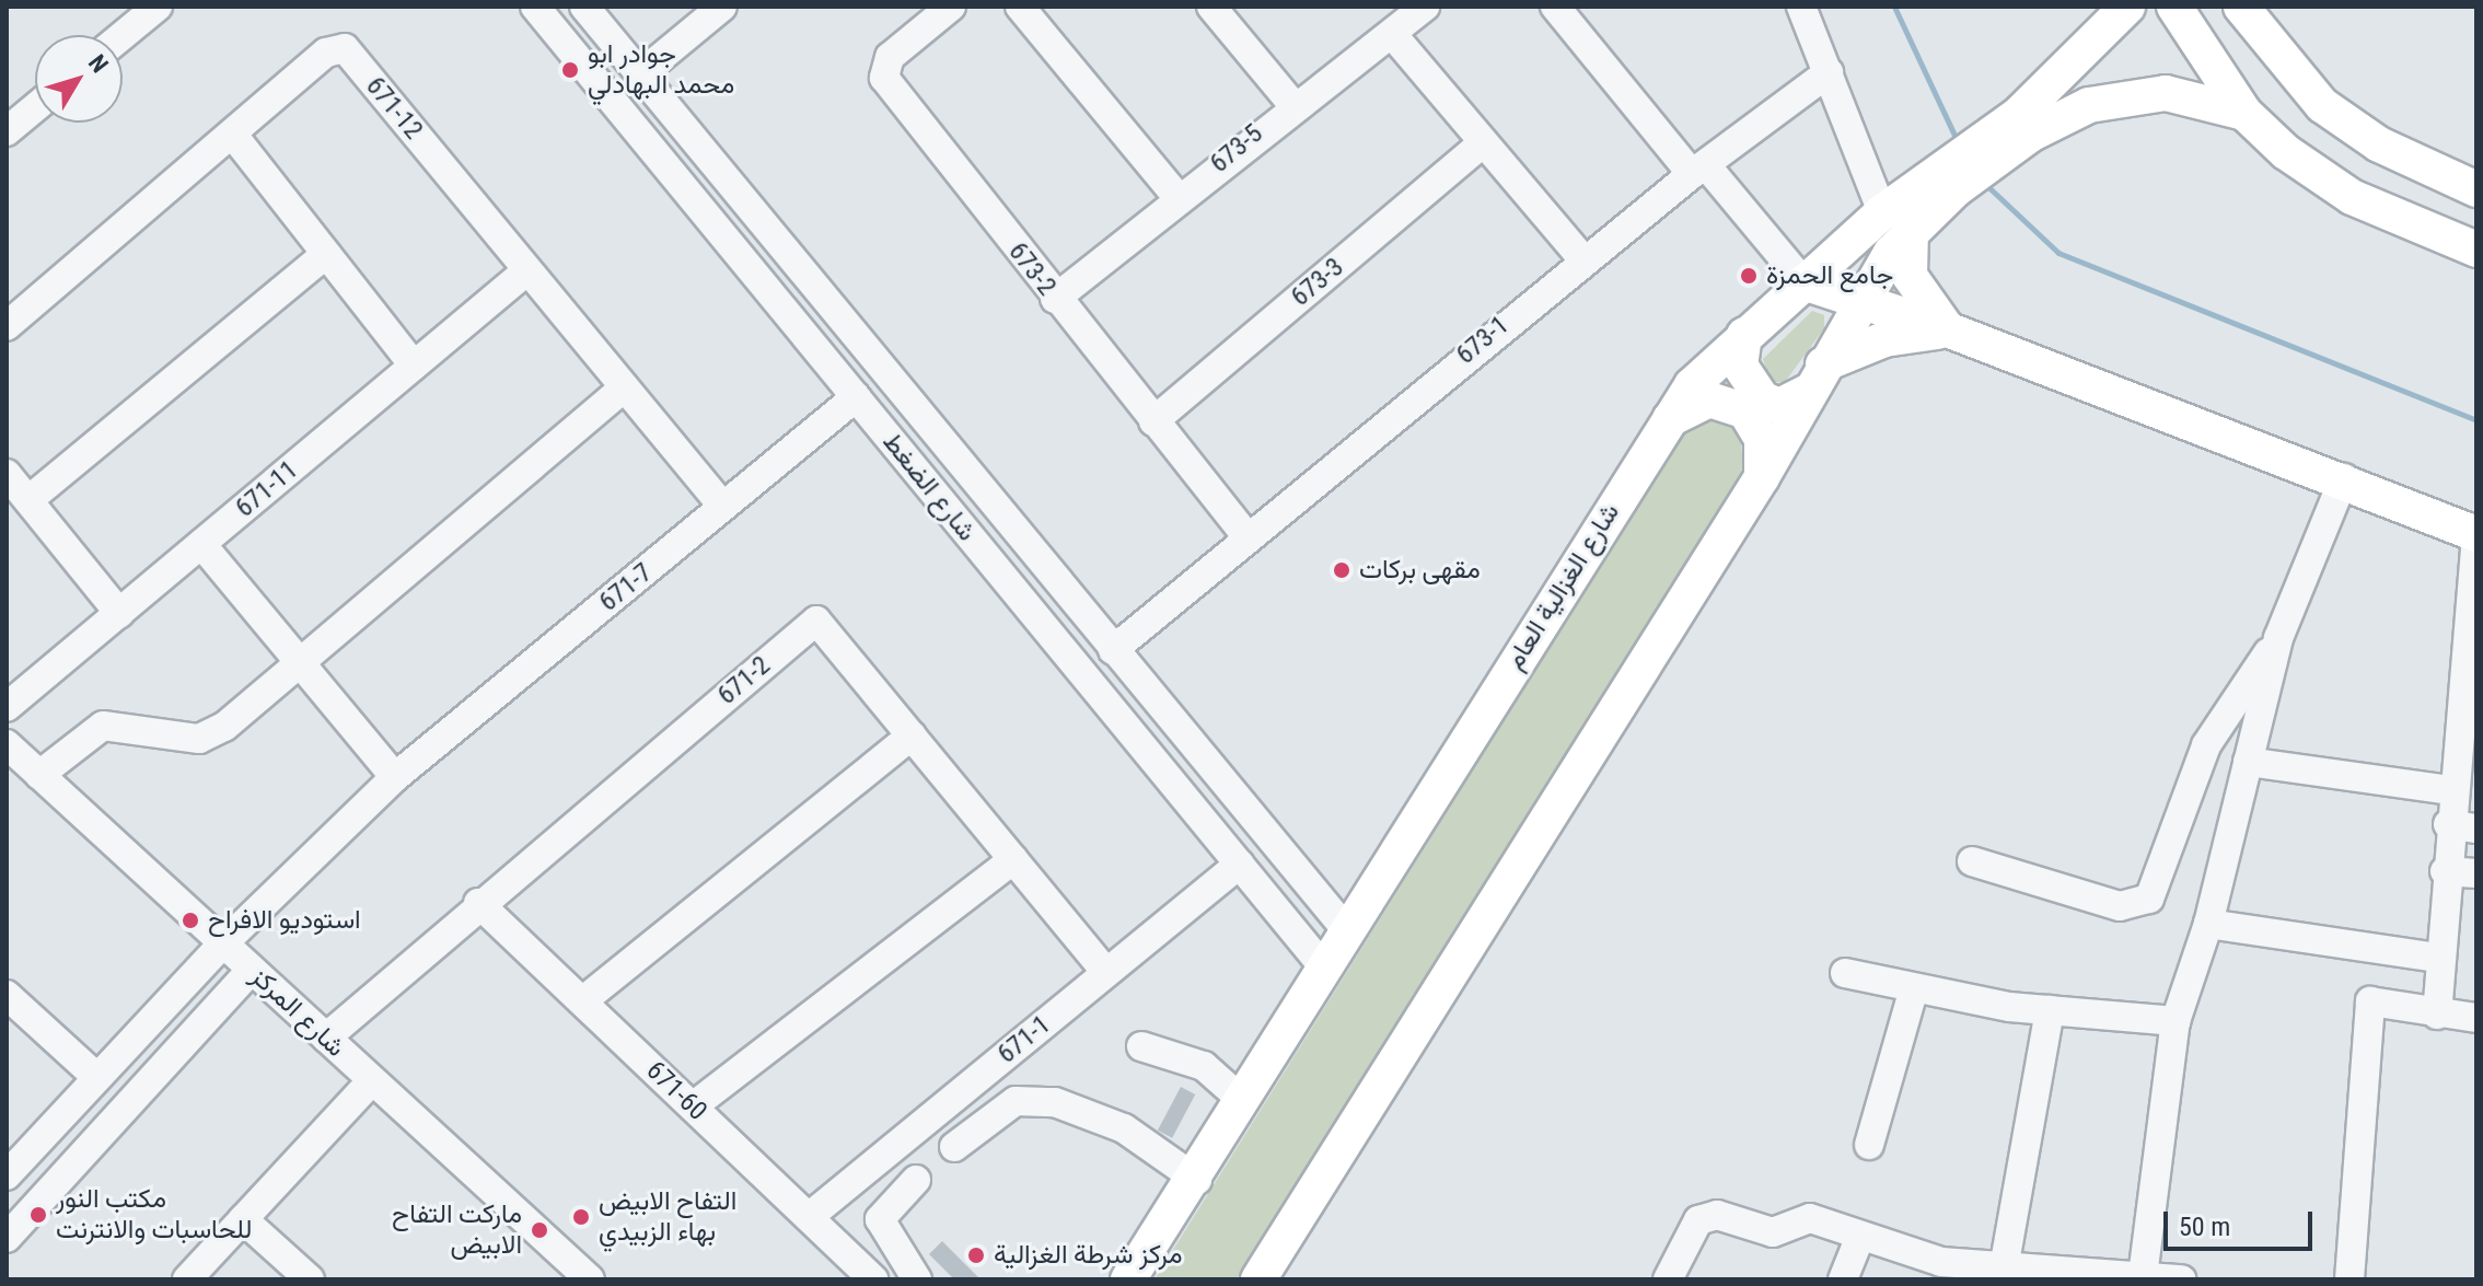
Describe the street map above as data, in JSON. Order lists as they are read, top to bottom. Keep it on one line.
{"streets":{"main road":["شارع الغزالية العام"],"street":["671-12","673-5","673-2","673-3","673-1","شارع الضغط","671-11","671-7","671-2","شارع المركز","671-1","671-60"]},"crossings":[["671-12","671-11"],["671-12","671-7"],["673-5","673-2"],["673-2","673-3"],["673-2","673-1"],["673-1","شارع الضغط"],["شارع الضغط","شارع الغزالية العام"],["شارع الضغط","671-7"],["شارع الضغط","671-1"],["671-7","شارع المركز"],["671-2","شارع المركز"],["671-2","671-1"],["671-2","671-60"],["671-1","671-60"]],"places":["جوادر ابو محمد البهادلي","جامع الحمزة","مقهى بركات","استوديو الافراح","مكتب النور للحاسبات والانترنت","التفاح الابيض بهاء الزبيدي","ماركت التفاح الابيض","مركز شرطة الغزالية"],"scale_bar":"50 m","north":"top right"}
